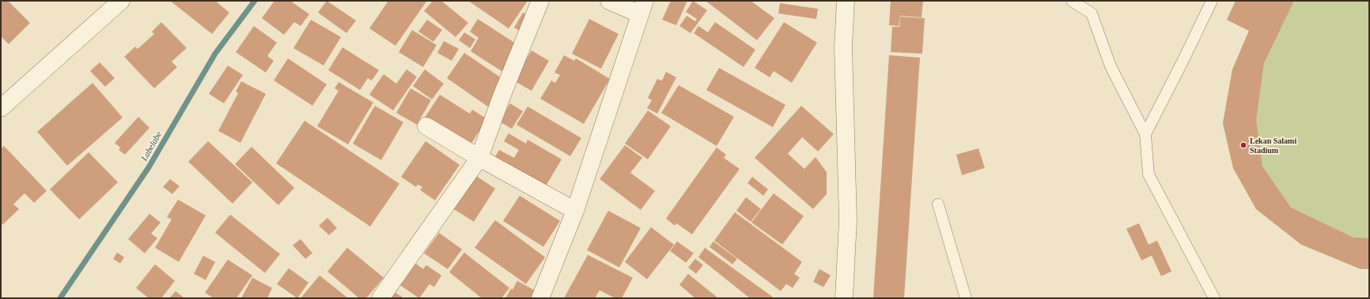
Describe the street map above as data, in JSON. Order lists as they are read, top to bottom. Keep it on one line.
{"water":["Labelabe"],"places":["Lekan Salami Stadium"]}
